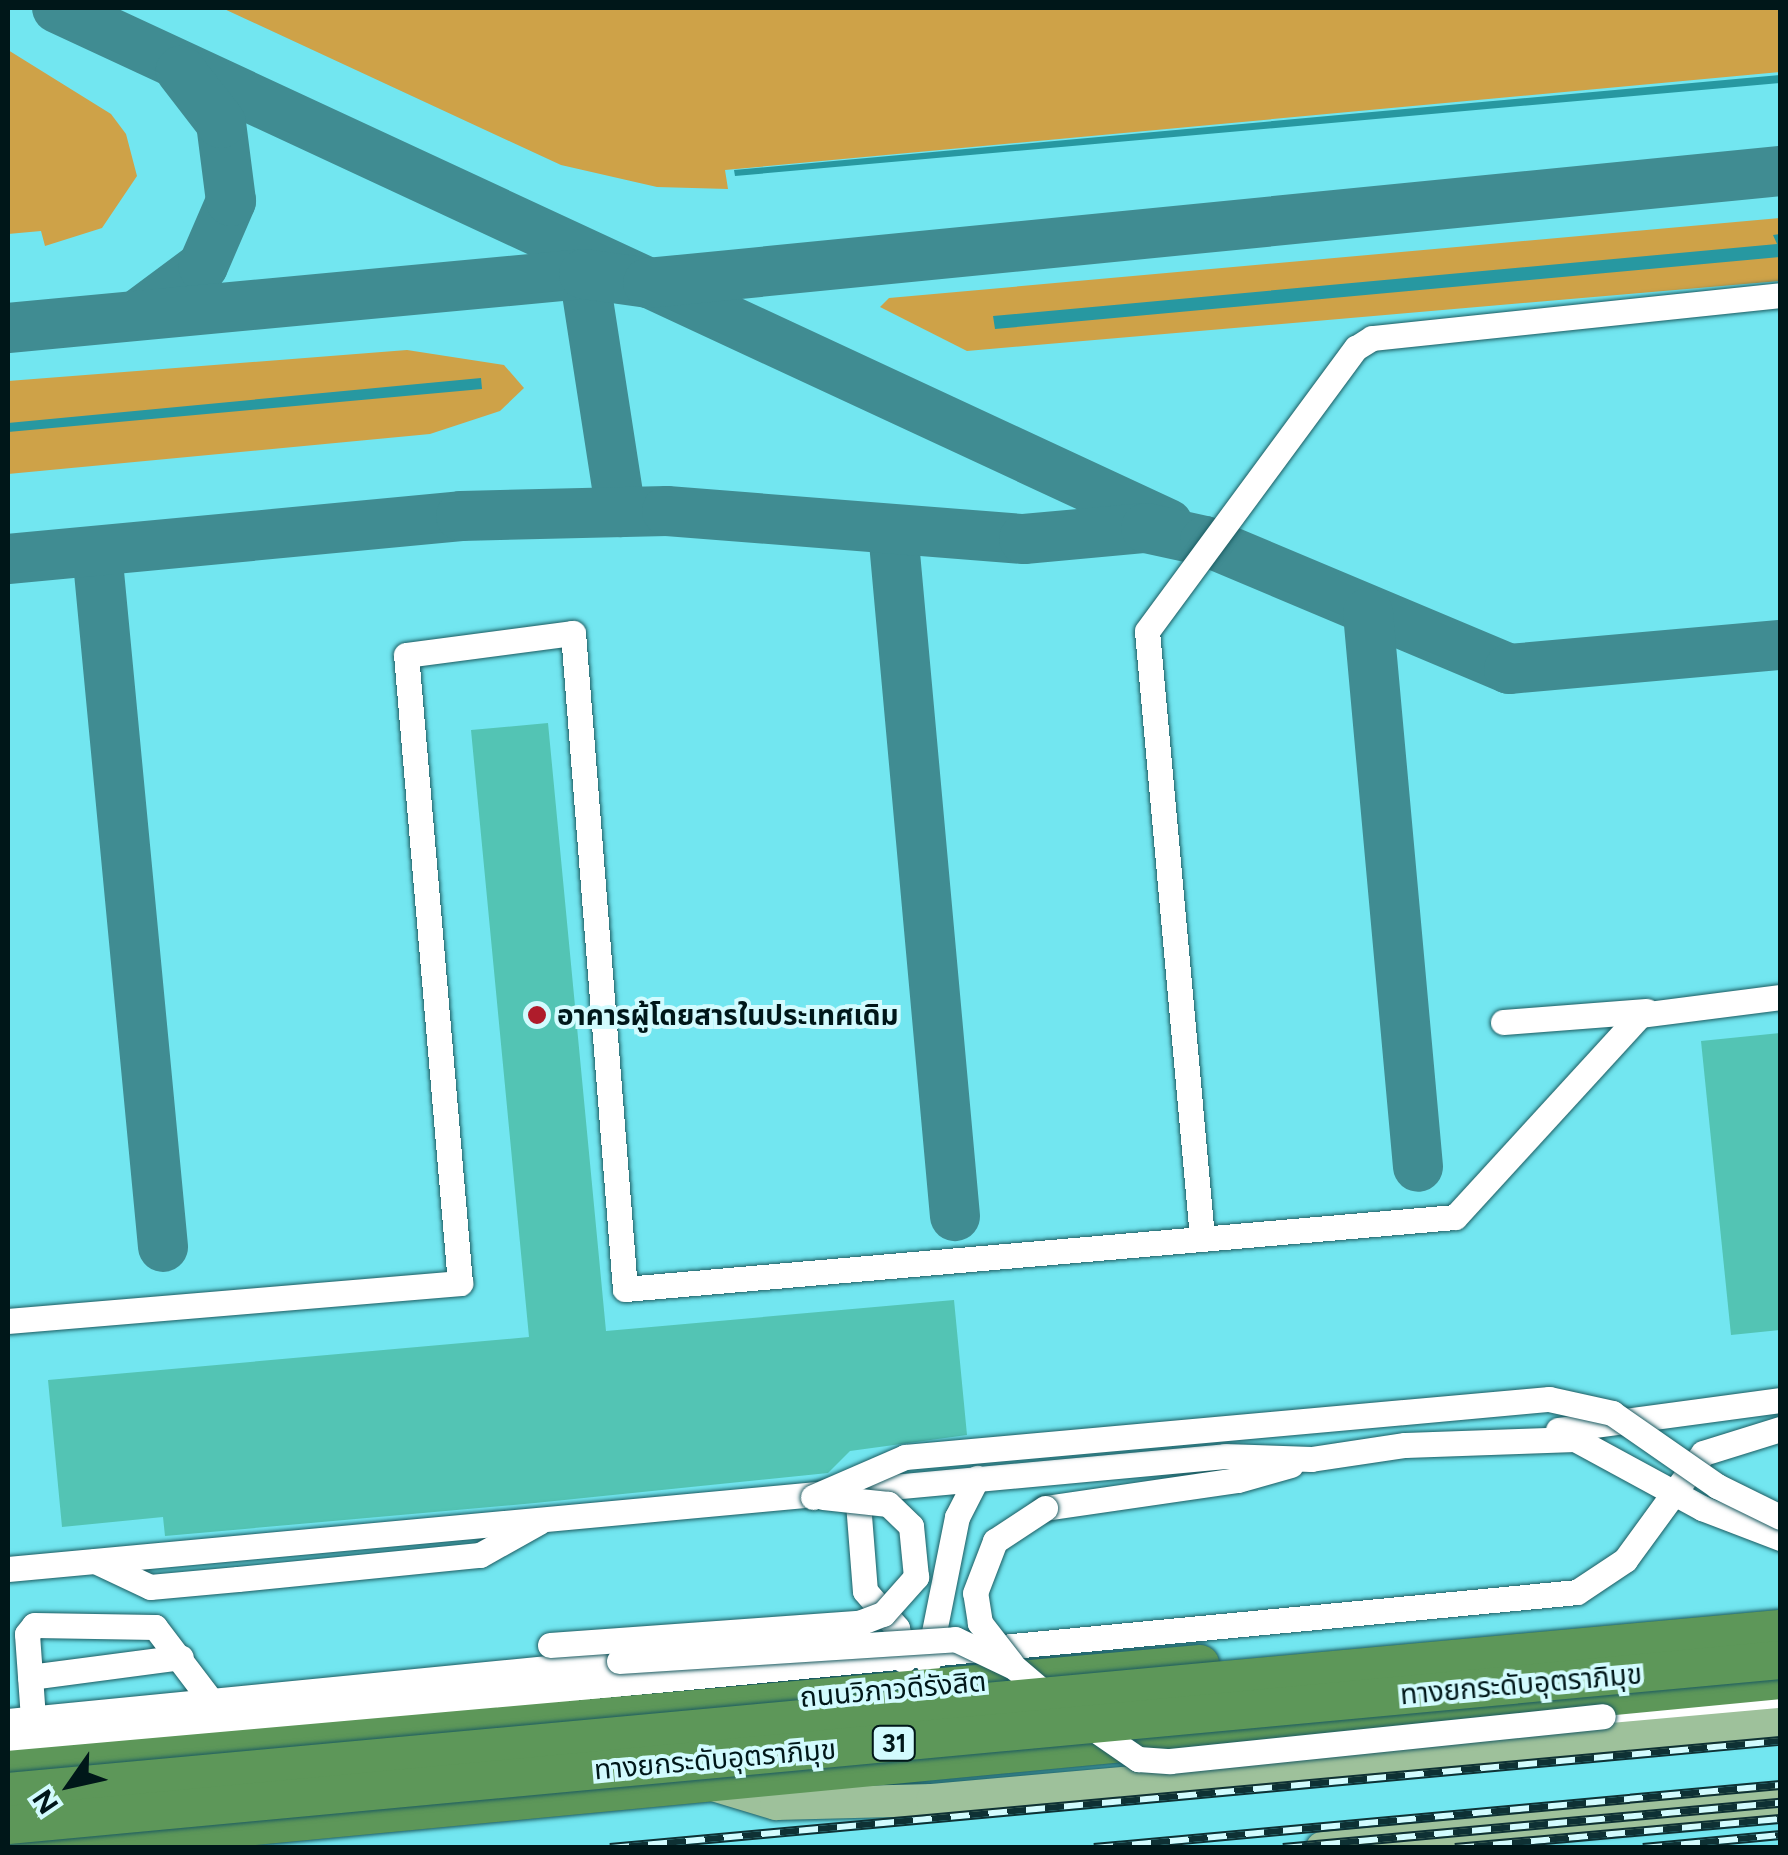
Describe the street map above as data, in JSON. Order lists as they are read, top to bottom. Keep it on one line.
{"streets":{"highway":["ทางยกระดับอุตราภิมุข","ถนนวิภาวดีรังสิต","31"]},"places":["อาคารผู้โดยสารในประเทศเดิม"],"north":"bottom left"}
